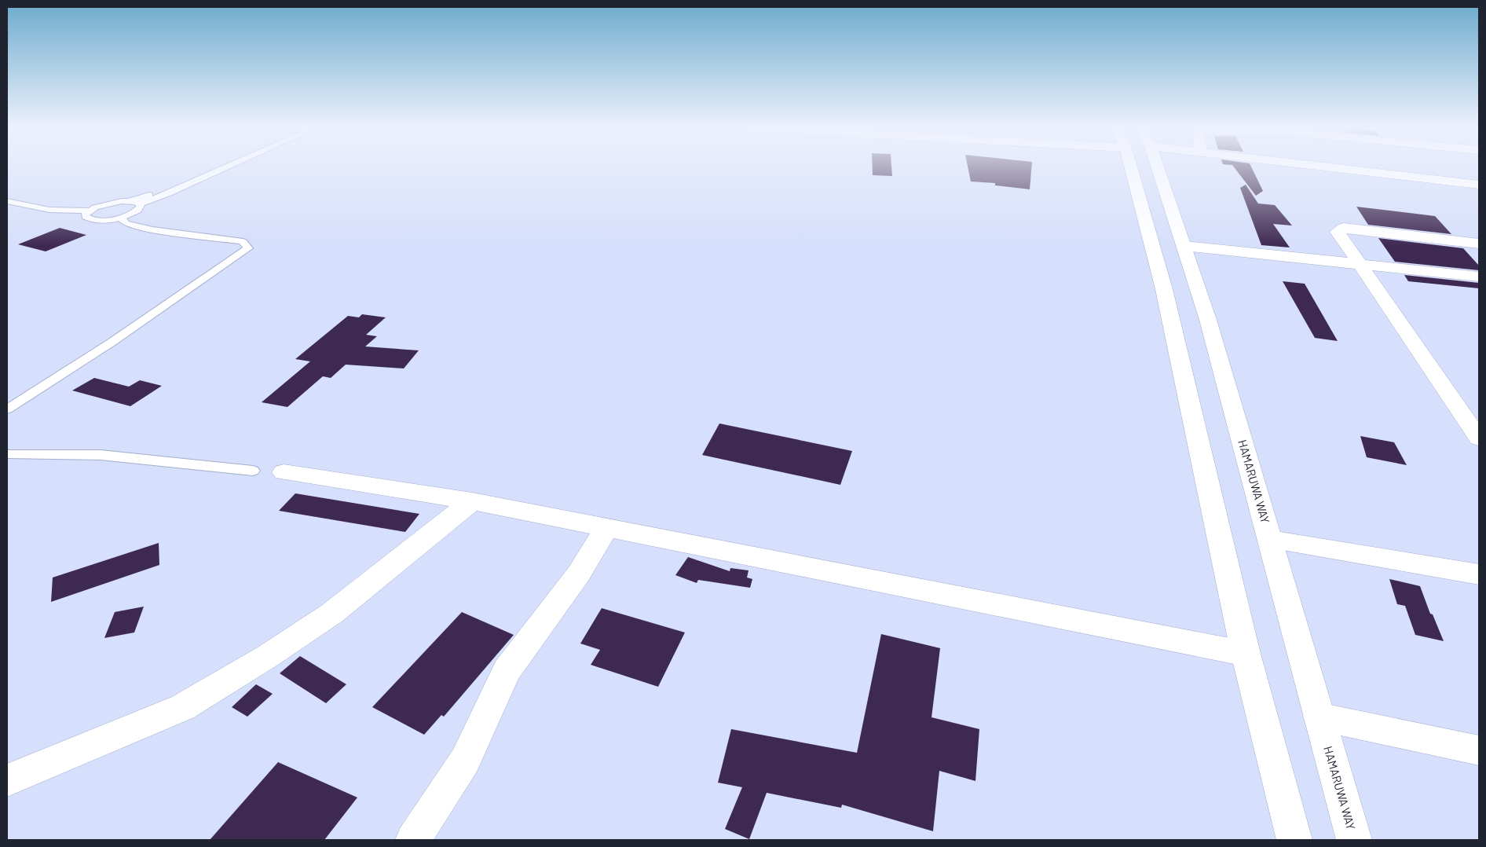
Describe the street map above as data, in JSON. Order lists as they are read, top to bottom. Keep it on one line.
{"streets":{"street":["HAMARUWA WAY"]}}
